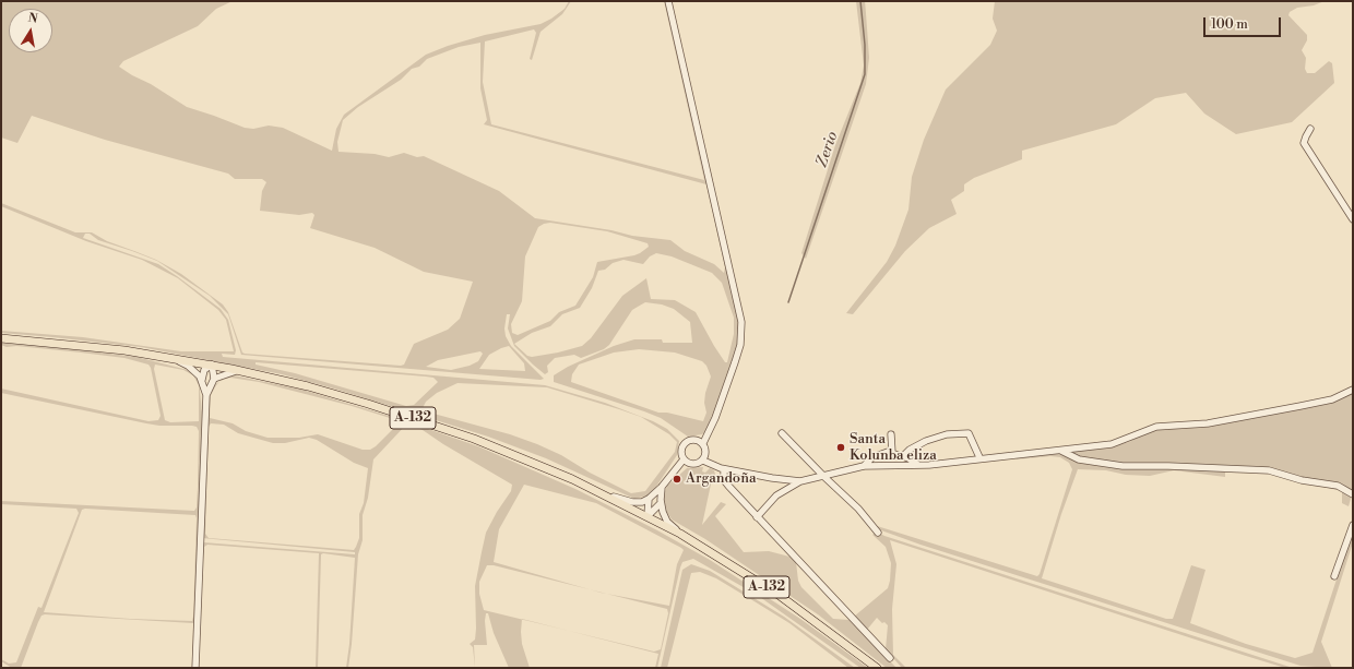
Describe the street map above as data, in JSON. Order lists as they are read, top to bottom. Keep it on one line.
{"streets":{"main road":["A-132"]},"water":["Zerio"],"places":["Santa Kolunba eliza","Argandoña"],"scale_bar":"100 m","north":"top"}
